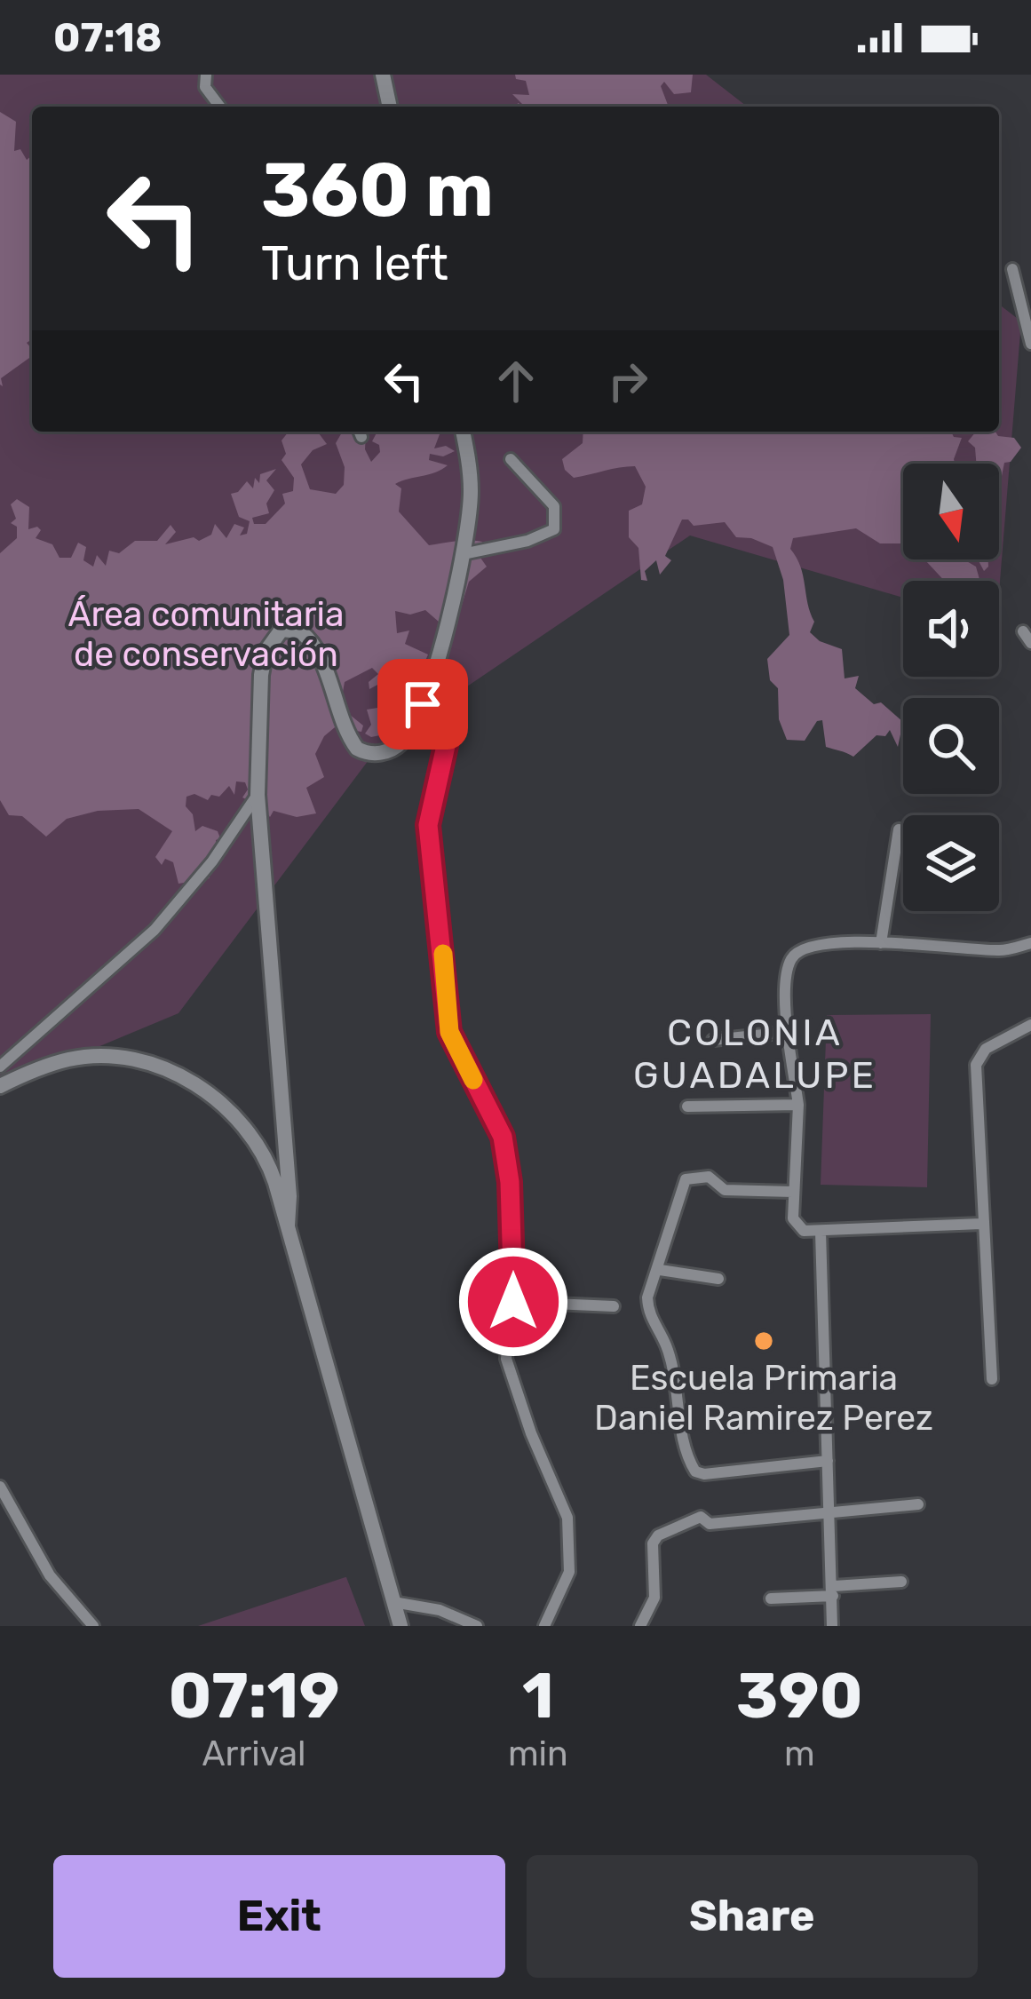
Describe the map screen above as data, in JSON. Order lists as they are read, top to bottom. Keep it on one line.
{"districts":["COLONIA GUADALUPE"],"parks":["Área comunitaria de conservación"],"places":["Escuela Primaria Daniel Ramirez Perez"],"north":"bottom","page":{"status":"07:18","turn":["360 m","Turn left"],"eta":["07:19","Arrival","1","min","390","m"],"buttons":["Exit","Share"]}}
